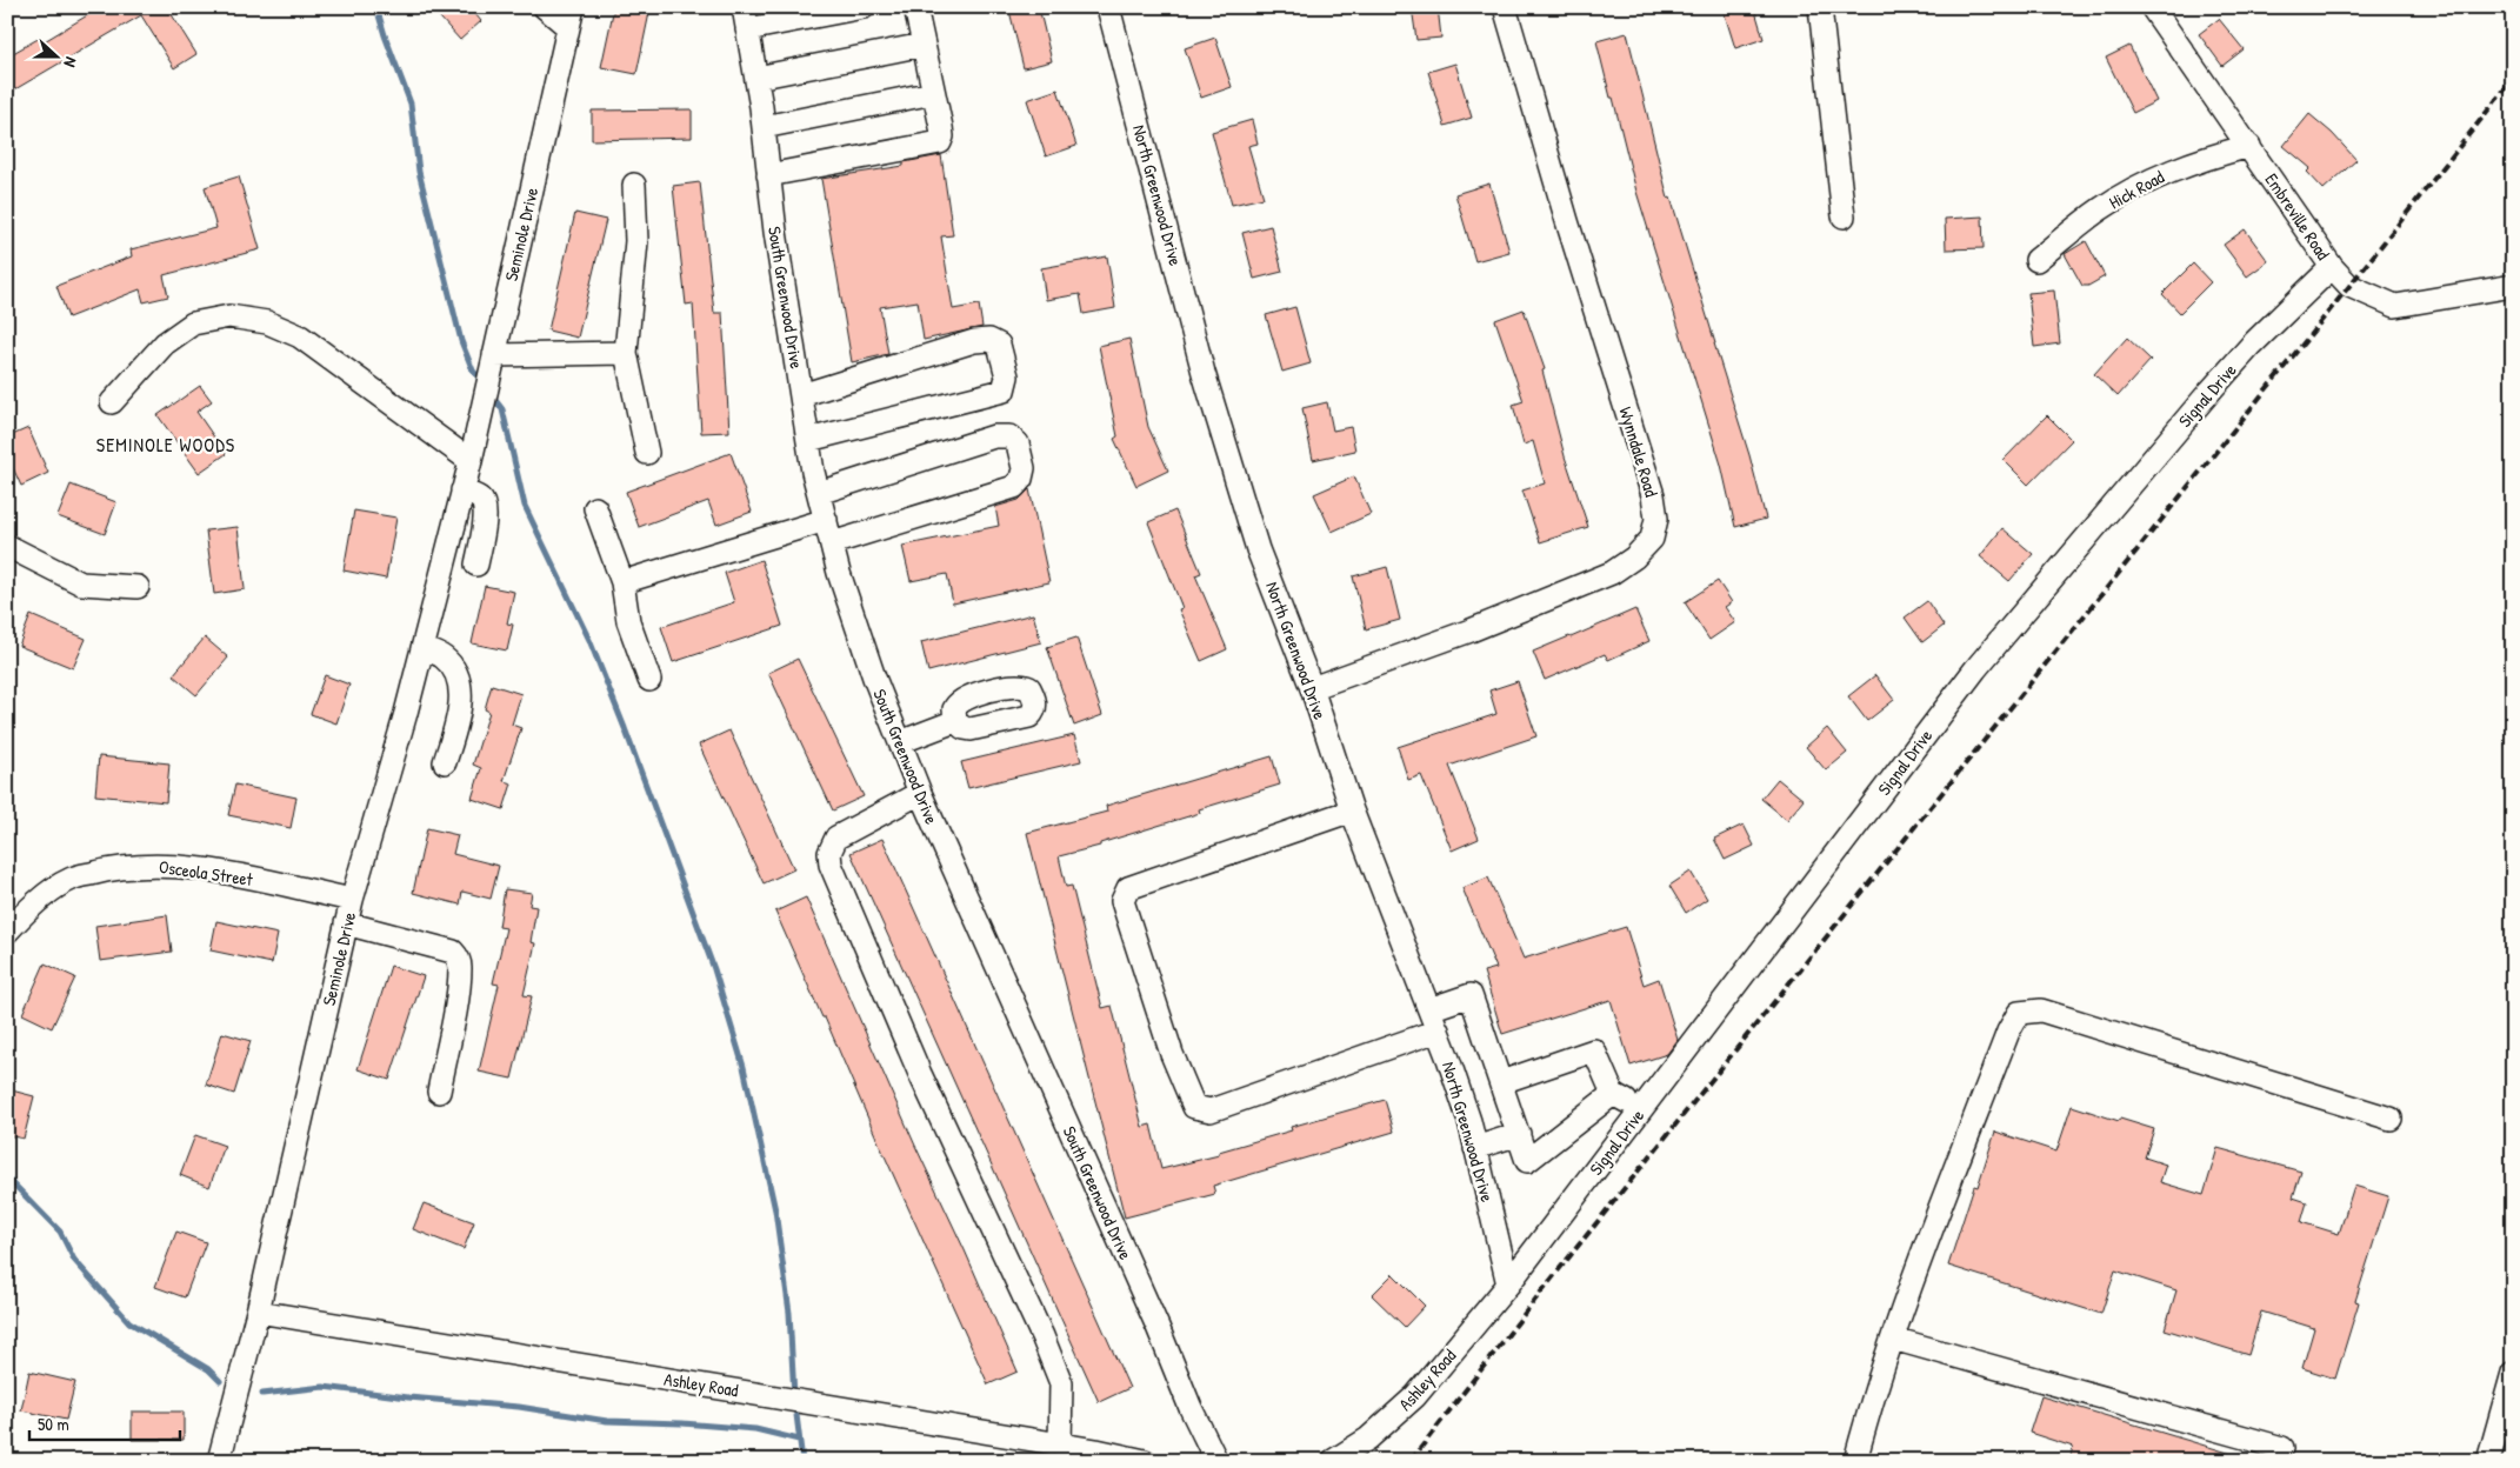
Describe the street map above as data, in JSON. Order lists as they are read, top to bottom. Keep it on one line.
{"streets":{"street":["Hick Road","North Greenwood Drive","Embreville Road","Seminole Drive","South Greenwood Drive","Signal Drive","Wynndale Road","Osceola Street","Ashley Road"]},"crossings":[["Hick Road","Embreville Road"],["North Greenwood Drive","Signal Drive"],["North Greenwood Drive","Wynndale Road"],["North Greenwood Drive","Ashley Road"],["Embreville Road","Signal Drive"],["Seminole Drive","Osceola Street"],["Seminole Drive","Ashley Road"],["Signal Drive","Ashley Road"]],"districts":["SEMINOLE WOODS"],"scale_bar":"50 m","north":"right"}
